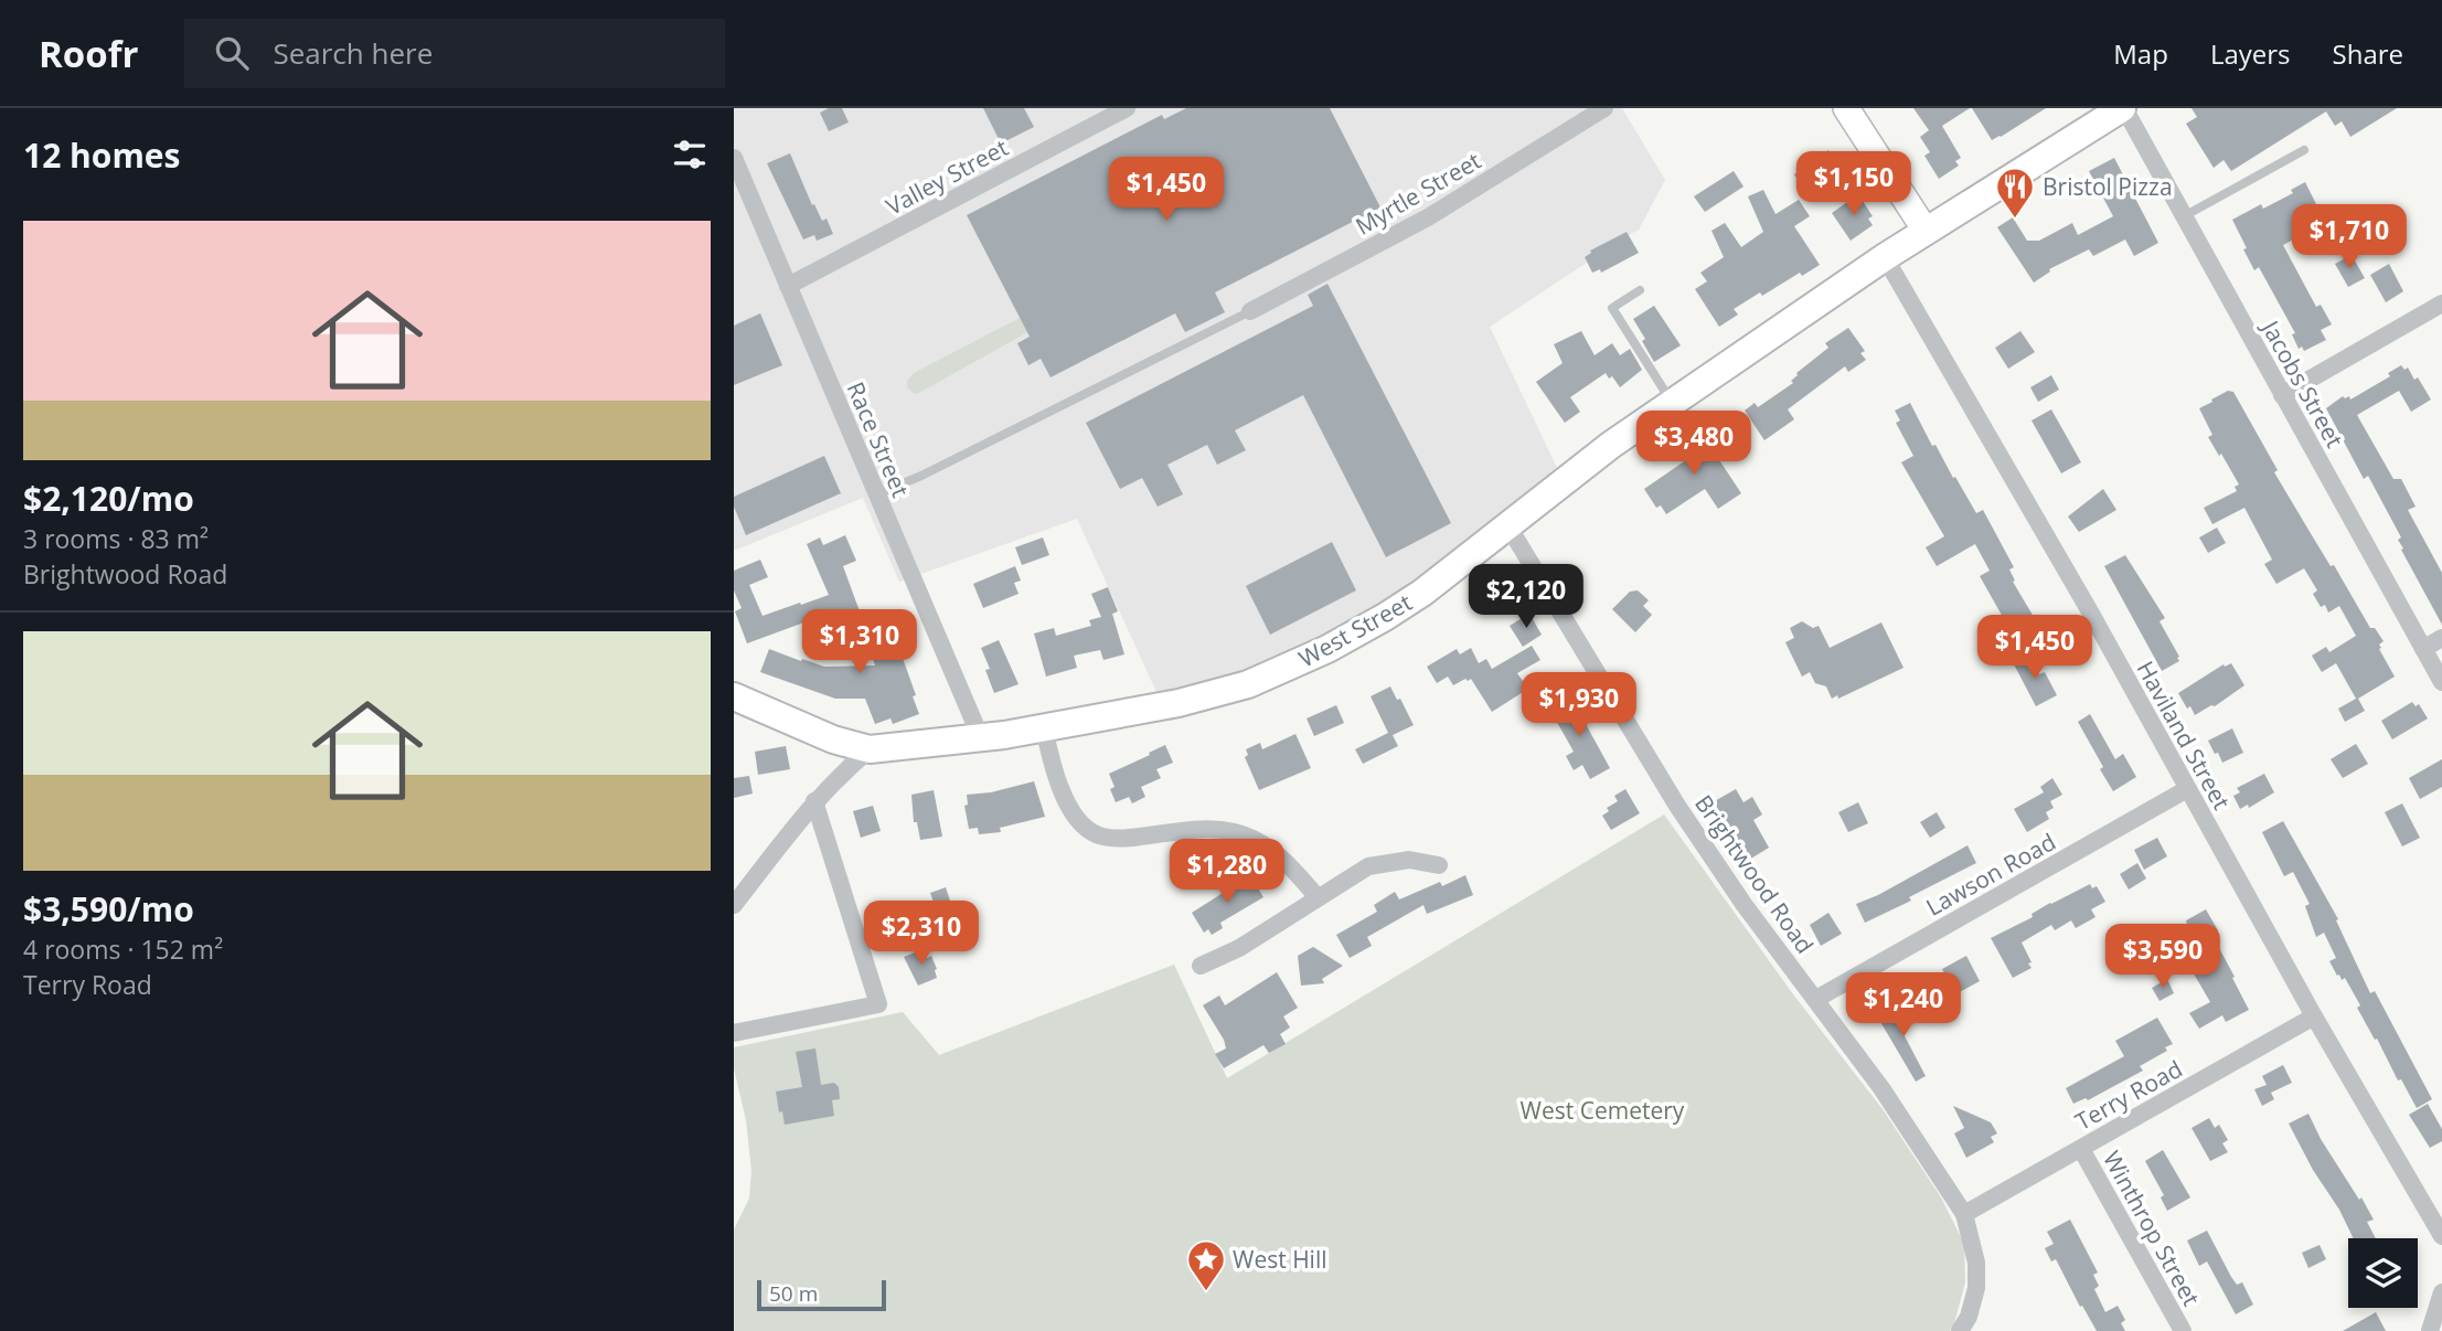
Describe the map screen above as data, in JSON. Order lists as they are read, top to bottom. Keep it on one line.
{"streets":{"main road":["West Street"],"street":["Valley Street","Myrtle Street","Jacobs Street","Race Street","Haviland Street","Brightwood Road","Lawson Road","Terry Road","Winthrop Street"]},"crossings":[["Valley Street","Race Street"],["Jacobs Street","West Street"],["Race Street","West Street"],["West Street","Haviland Street"],["West Street","Brightwood Road"],["Haviland Street","Lawson Road"],["Haviland Street","Terry Road"],["Brightwood Road","Lawson Road"],["Brightwood Road","Terry Road"],["Terry Road","Winthrop Street"]],"parks":["West Cemetery"],"places":{"restaurant":["Bristol Pizza"],"place":["West Hill"]},"scale_bar":"50 m","page":{"header":"Roofr","search":"Search here","nav":["Map","Layers","Share"],"heading":"12 homes","price":["$1,150","$1,450","$1,710","$3,480","$2,120","$1,310","$1,450","$1,930","$1,280","$2,310","$3,590","$1,240"],"list":[{"name":"$2,120/mo","note":"3 rooms · 83 m² · Brightwood Road"},{"name":"$3,590/mo","note":"4 rooms · 152 m² · Terry Road"}],"scale":"50 m"}}
